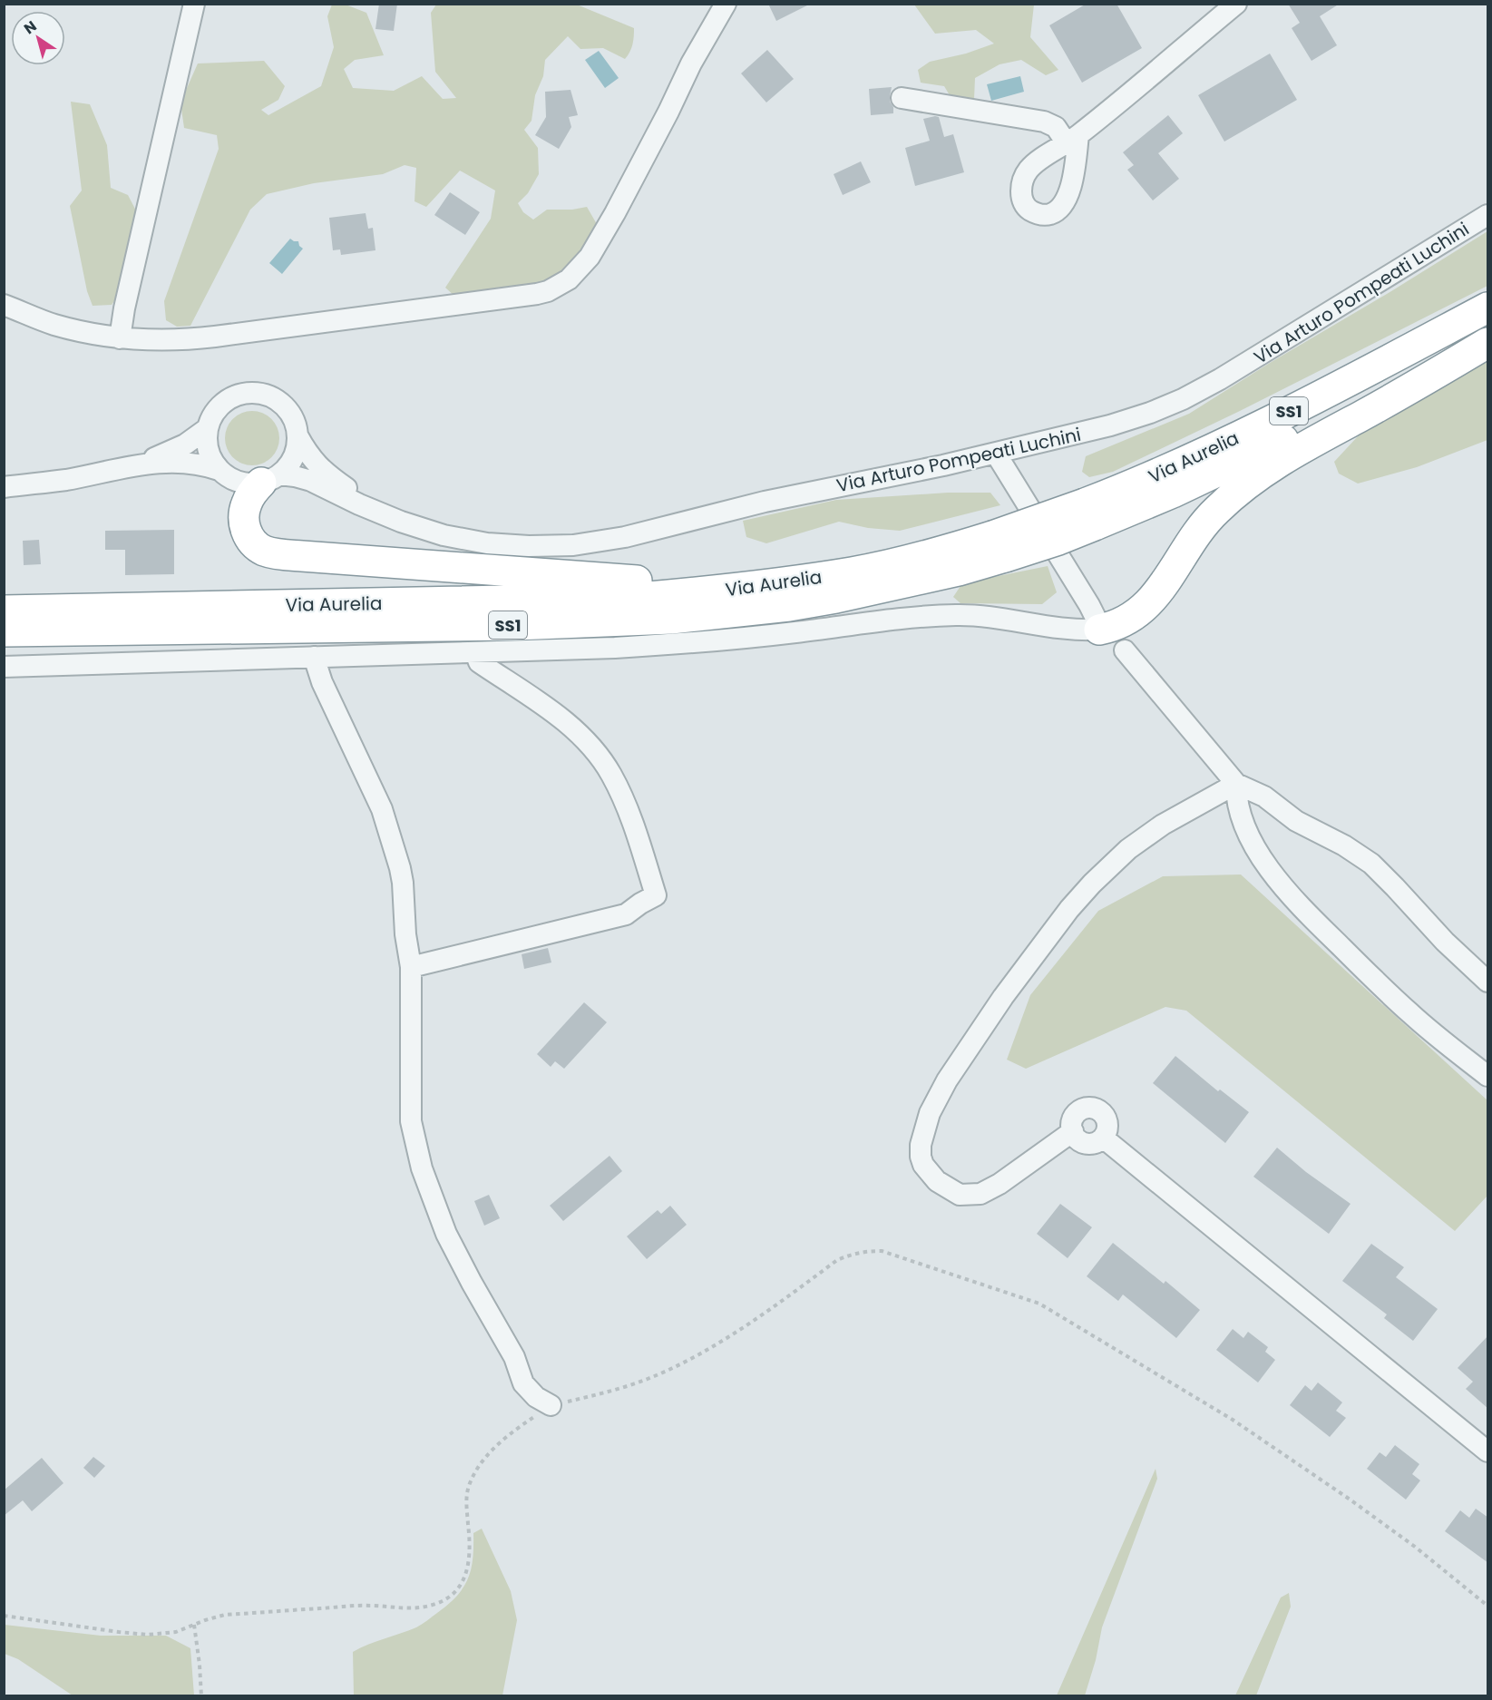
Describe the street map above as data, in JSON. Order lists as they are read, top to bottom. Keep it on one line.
{"streets":{"highway":["SS1","Via Aurelia"],"street":["Via Arturo Pompeati Luchini"]},"north":"top left"}
